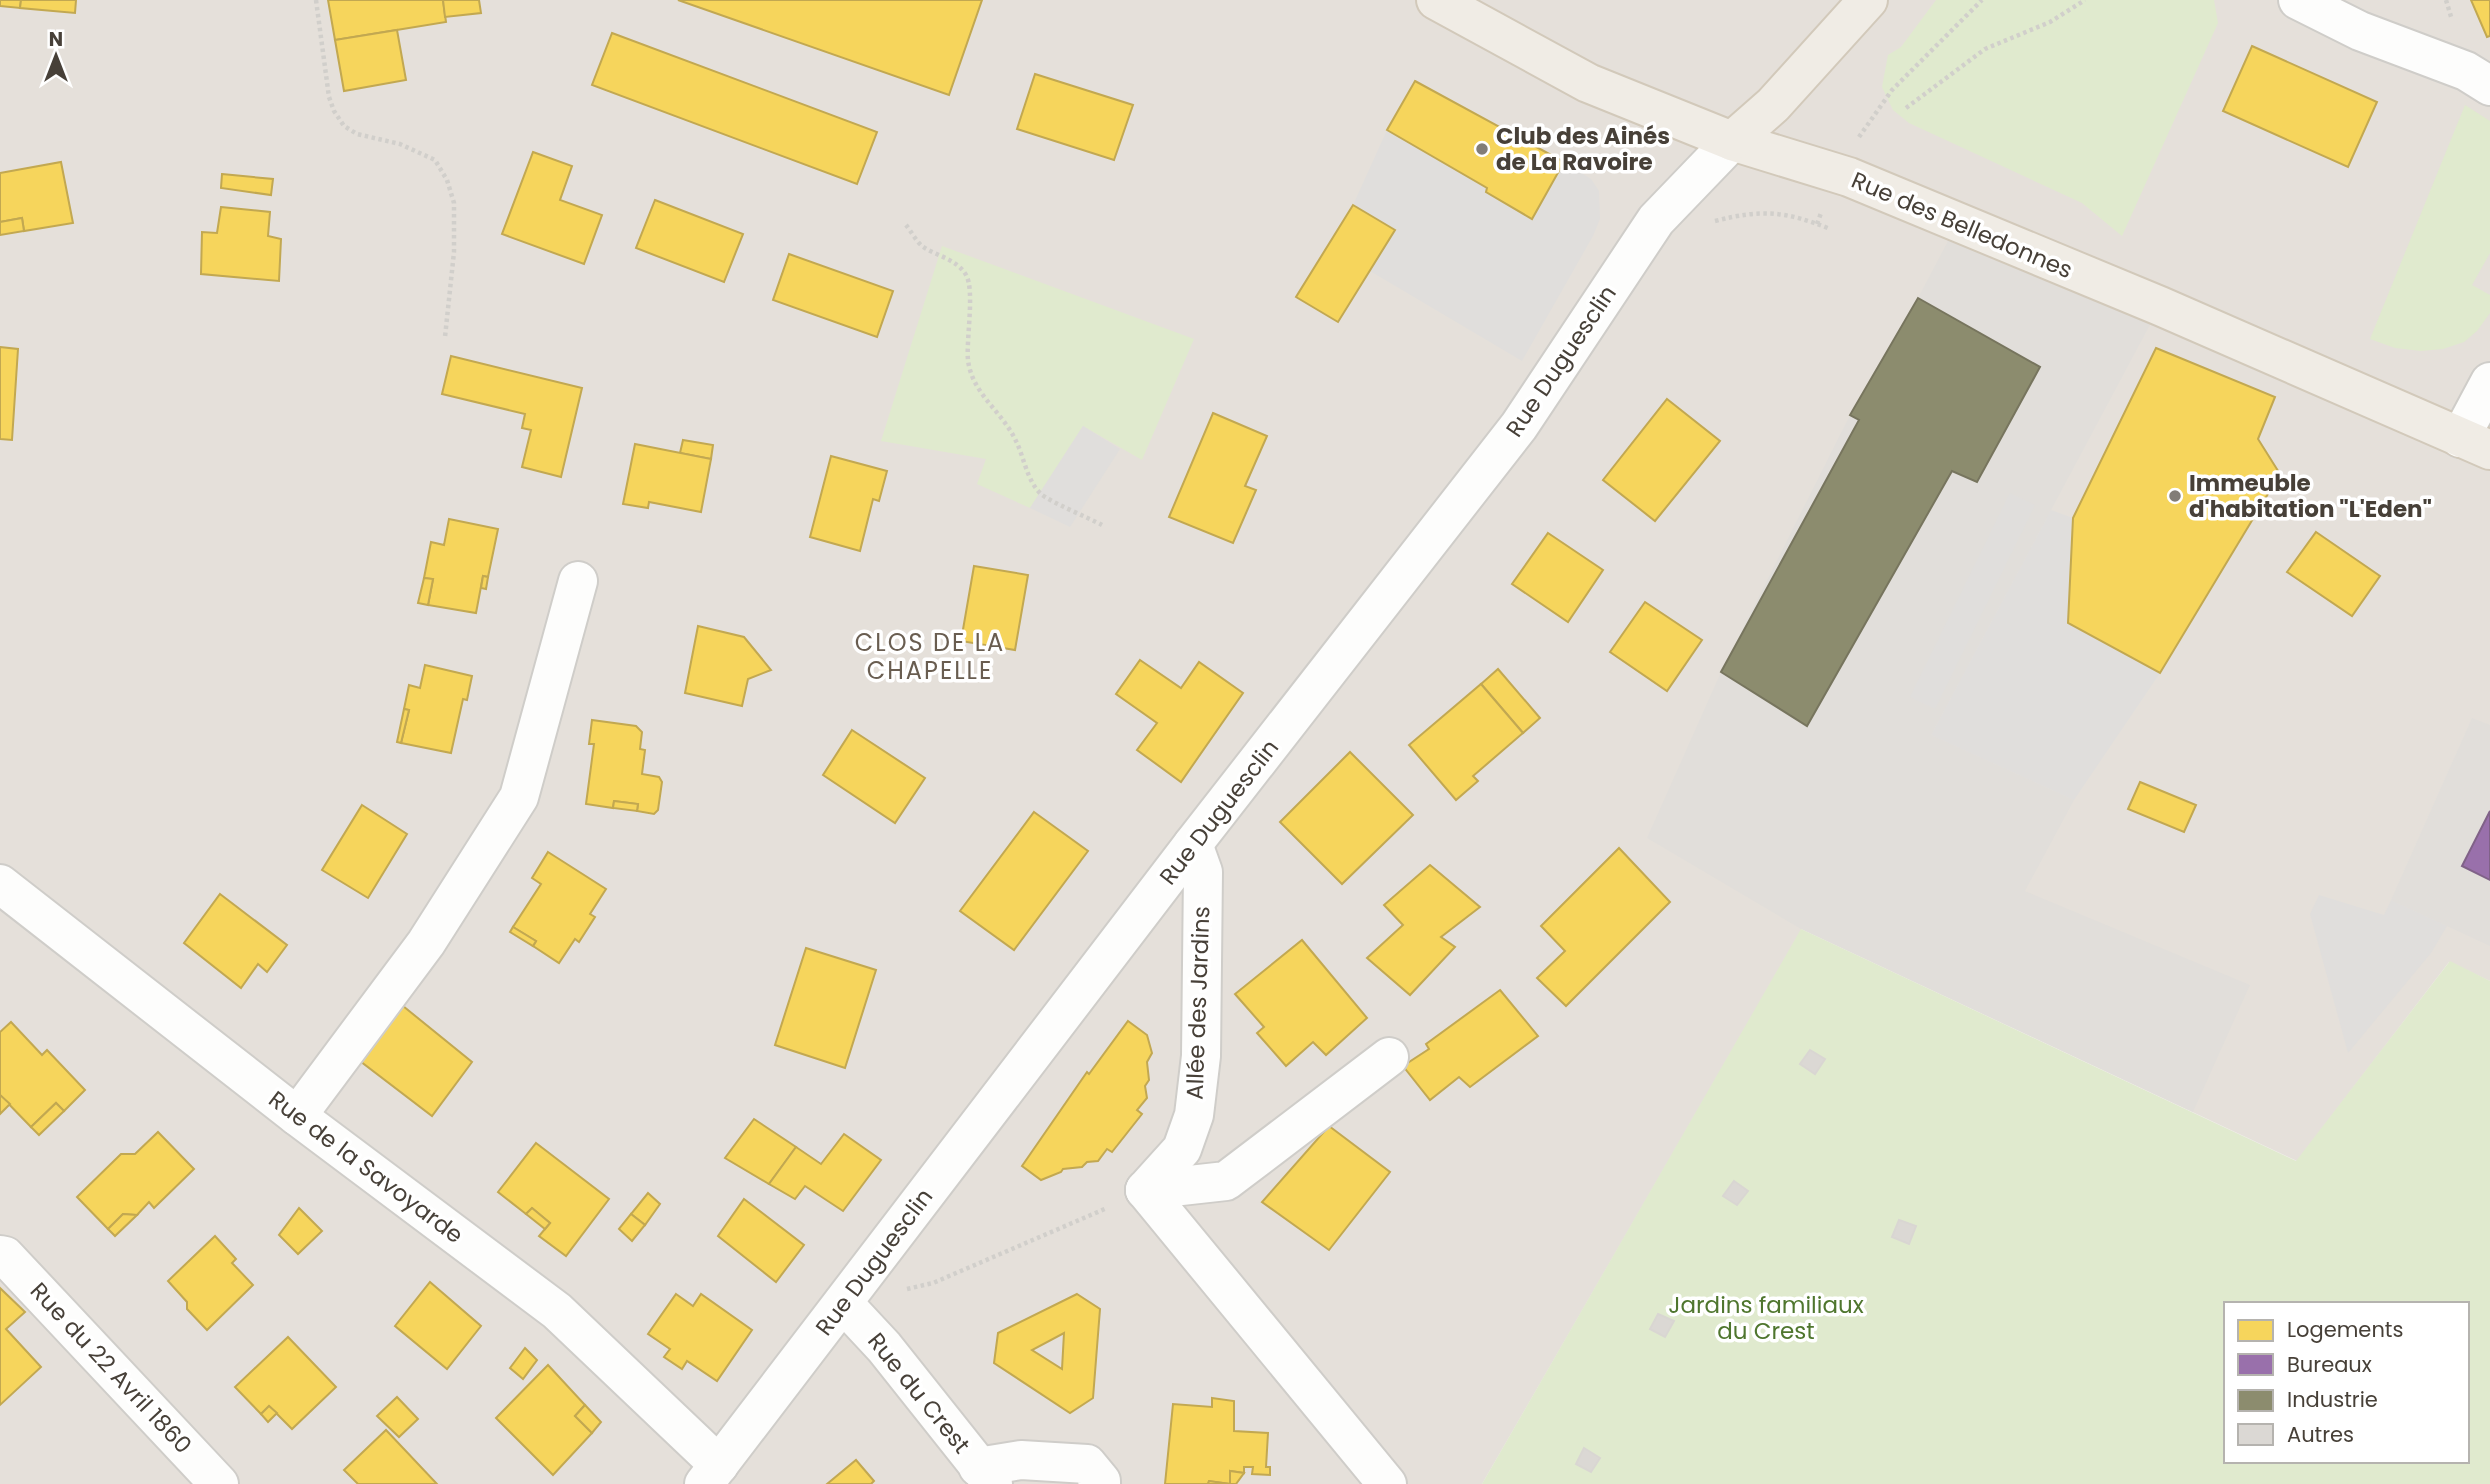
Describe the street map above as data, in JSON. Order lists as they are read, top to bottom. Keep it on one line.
{"streets":{"main road":["Rue des Belledonnes"],"street":["Rue Duguesclin","Allée des Jardins","Rue de la Savoyarde","Rue du 22 Avril 1860","Rue du Crest"]},"crossings":[["Rue des Belledonnes","Rue Duguesclin"],["Rue Duguesclin","Allée des Jardins"],["Rue Duguesclin","Rue de la Savoyarde"],["Rue Duguesclin","Rue du Crest"]],"districts":["CLOS DE LA CHAPELLE"],"parks":["Jardins familiaux du Crest"],"places":["Club des Ainés de La Ravoire","Immeuble d'habitation \"L'Eden\""],"legend":["Logements","Bureaux","Industrie","Autres"],"north":"top"}
